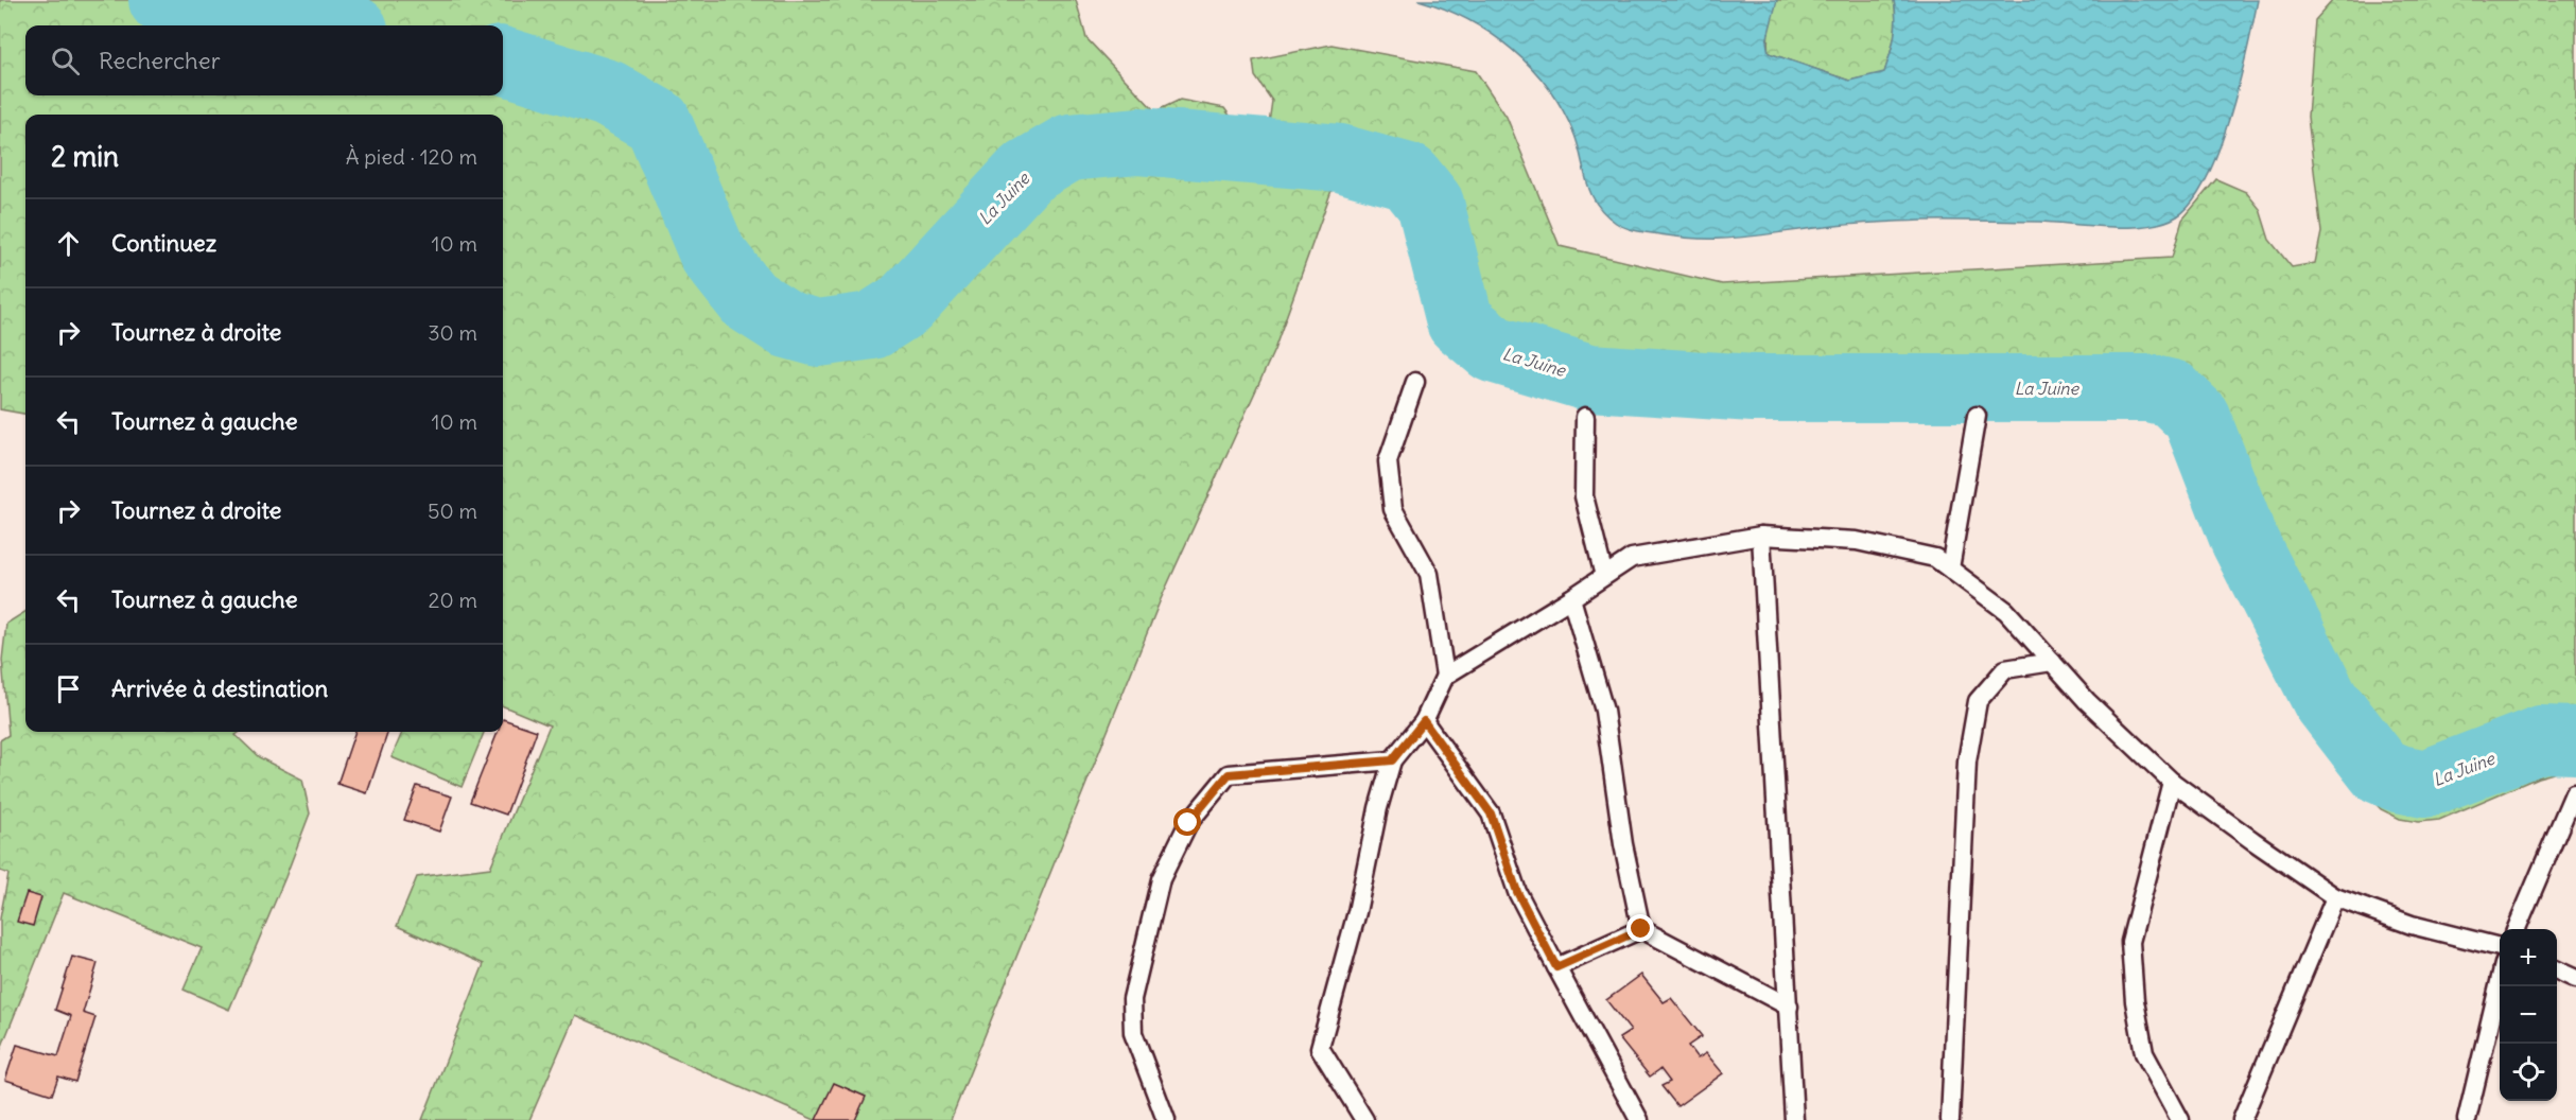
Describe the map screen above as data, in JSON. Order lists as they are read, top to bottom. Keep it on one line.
{"water":["La Juine"],"page":{"search":"Rechercher","heading":["2 min","À pied · 120 m"],"list":[["Continuez","10 m"],["Tournez à droite","30 m"],["Tournez à gauche","10 m"],["Tournez à droite","50 m"],["Tournez à gauche","20 m"],"Arrivée à destination"],"map_buttons":["+","−"]}}
